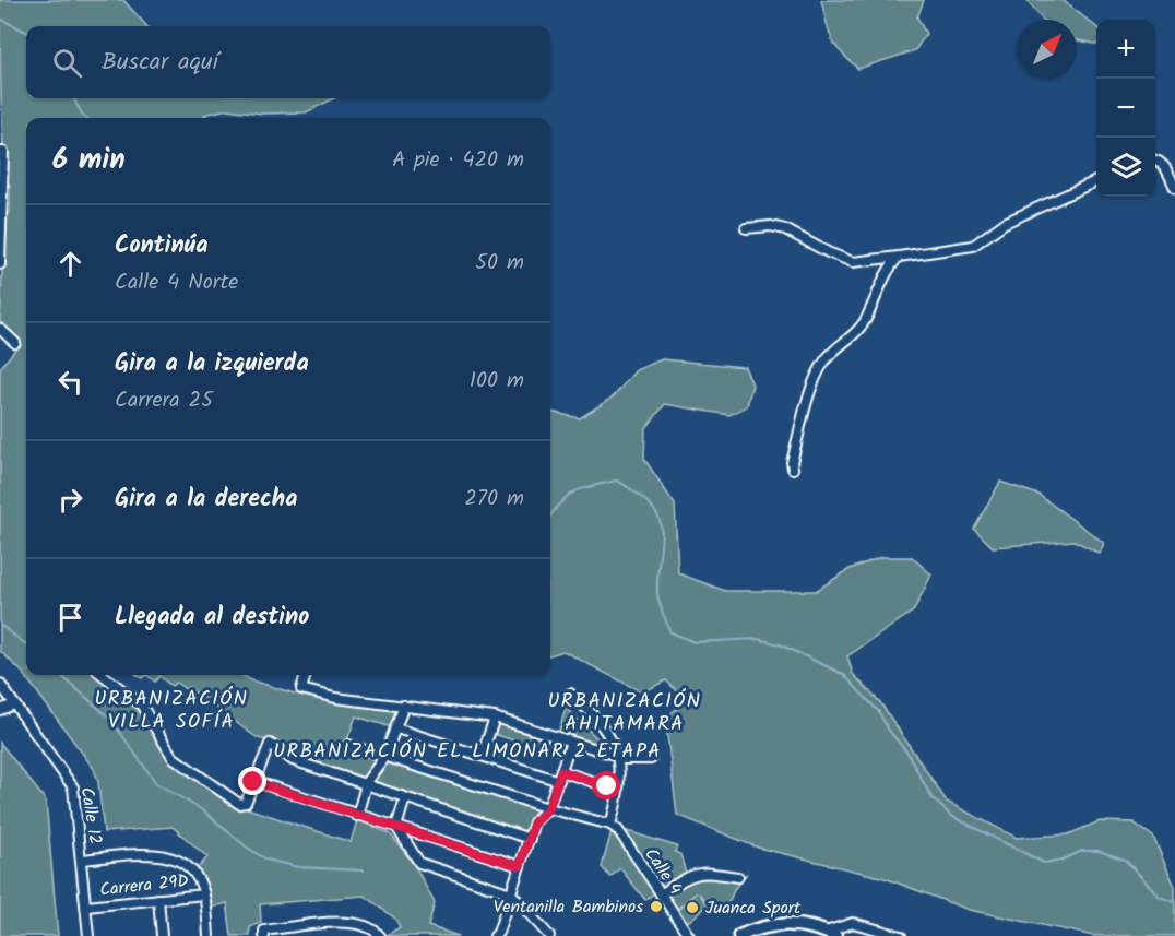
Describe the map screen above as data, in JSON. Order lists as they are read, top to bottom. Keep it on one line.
{"streets":{"street":["Calle 12","Calle 4","Carrera 29D"]},"crossings":[["Calle 12","Carrera 29D"]],"districts":["URBANIZACIÓN VILLA SOFÍA","URBANIZACIÓN AHITAMARA","URBANIZACIÓN EL LIMONAR 2 ETAPA"],"places":["Ventanilla Bambinos","Juanca Sport"],"north":"top right","page":{"map_buttons":["+","−"],"search":"Buscar aquí","heading":["6 min","A pie · 420 m"],"list":[["Continúa","Calle 4 Norte","50 m"],["Gira a la izquierda","Carrera 25","100 m"],["Gira a la derecha","270 m"],"Llegada al destino"]}}
